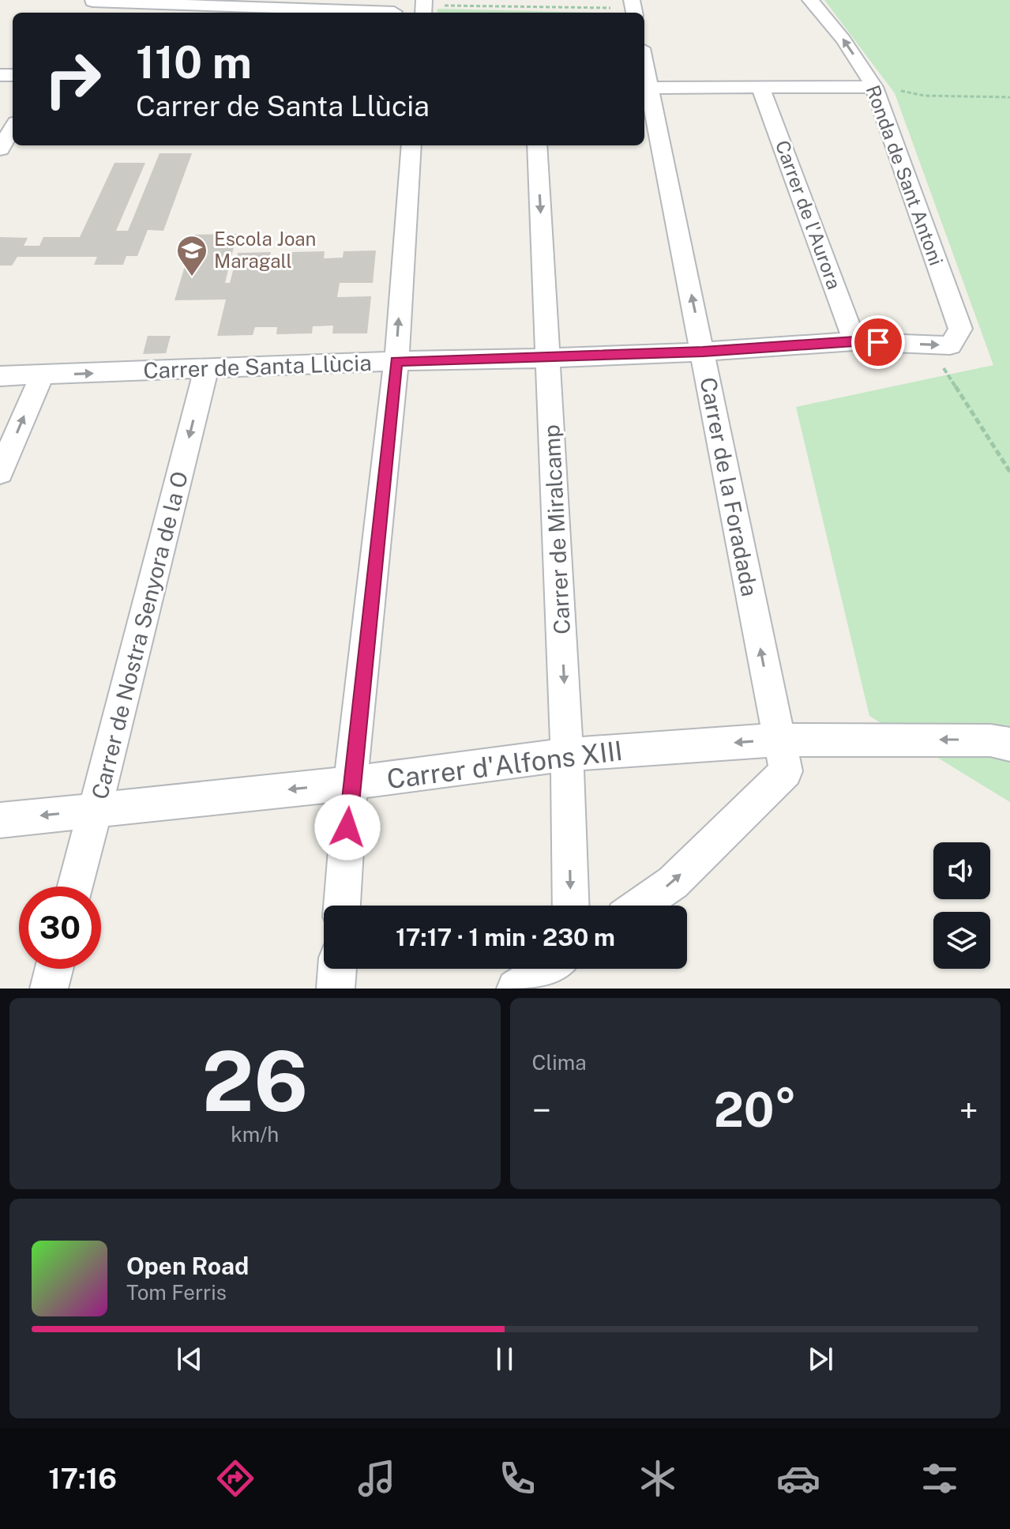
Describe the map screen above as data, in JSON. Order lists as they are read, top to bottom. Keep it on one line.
{"streets":{"street":["Ronda de Sant Antoni","Carrer de l'Aurora","Carrer de Santa Llùcia","Carrer de la Foradada","Carrer de Miralcamp","Carrer de Nostra Senyora de la O","Carrer d'Alfons XIII"]},"crossings":[["Ronda de Sant Antoni","Carrer de Santa Llùcia"],["Carrer de l'Aurora","Carrer de Santa Llùcia"],["Carrer de Santa Llùcia","Carrer de la Foradada"],["Carrer de Santa Llùcia","Carrer de Miralcamp"],["Carrer de Santa Llùcia","Carrer de Nostra Senyora de la O"],["Carrer de la Foradada","Carrer d'Alfons XIII"],["Carrer de Miralcamp","Carrer d'Alfons XIII"],["Carrer de Nostra Senyora de la O","Carrer d'Alfons XIII"]],"one_way":["Carrer de la Foradada","Carrer d'Alfons XIII"],"places":{"school or university":["Escola Joan Maragall"]},"page":{"turn":["110 m","Carrer de Santa Llùcia"],"limit":"30","trip":"17:17 · 1 min · 230 m","tile":[["26","km/h"],"Clima"],"heat":["−","20°","+"],"song":["Open Road","Tom Ferris"],"tabs":"17:16"}}
